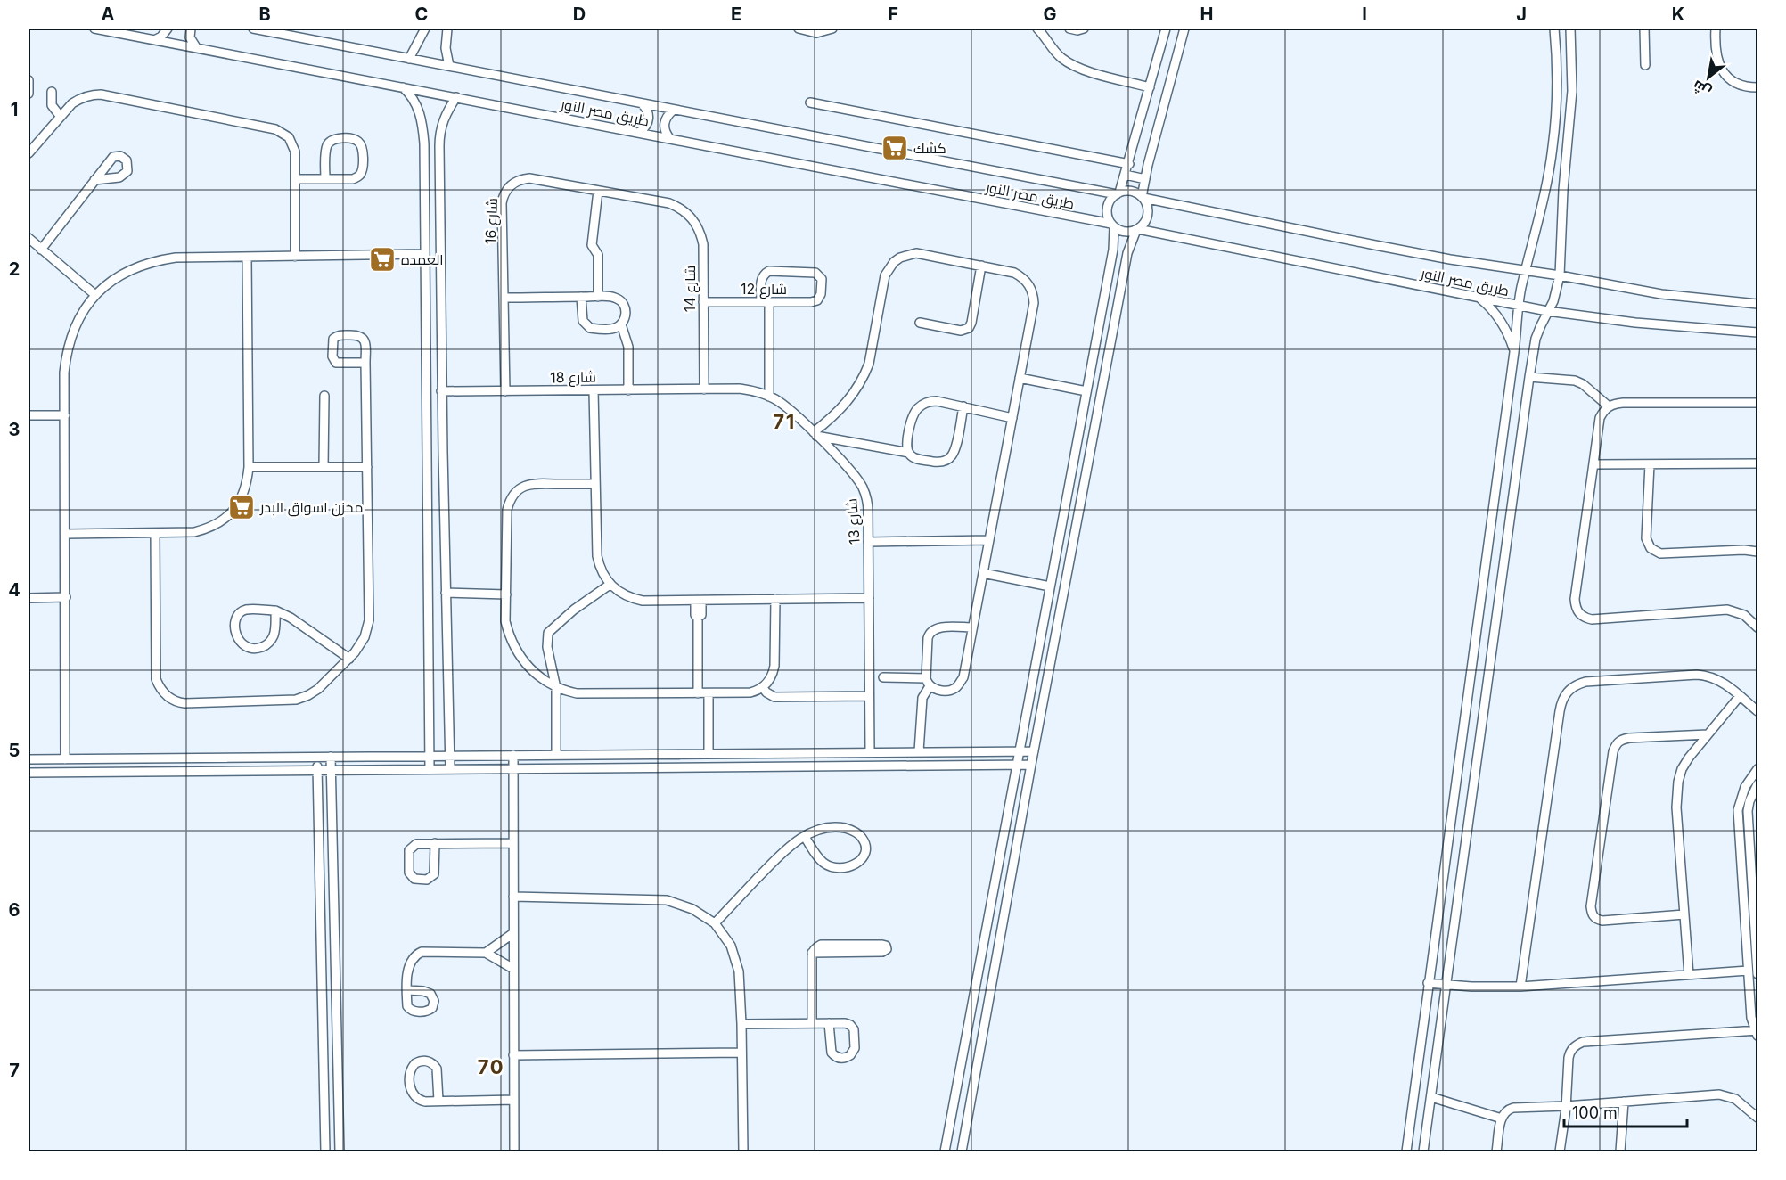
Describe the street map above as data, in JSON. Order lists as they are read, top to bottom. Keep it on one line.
{"streets":{"street":["طريق مصر النور","شارع 16","شارع 14","شارع 12","شارع 18","شارع 13"]},"crossings":[["شارع 16","شارع 14"],["شارع 16","شارع 18"],["شارع 14","شارع 12"],["شارع 14","شارع 18"],["شارع 14","شارع 13"],["شارع 18","شارع 13"]],"districts":["71","70"],"places":{"supermarket":["كشك","العمده","مخزن اسواق البدر"]},"scale_bar":"100 m","north":"bottom left","grid":{"columns":["A","B","C","D","E","F","G","H","I","J","K"],"rows":["1","2","3","4","5","6","7"]}}
